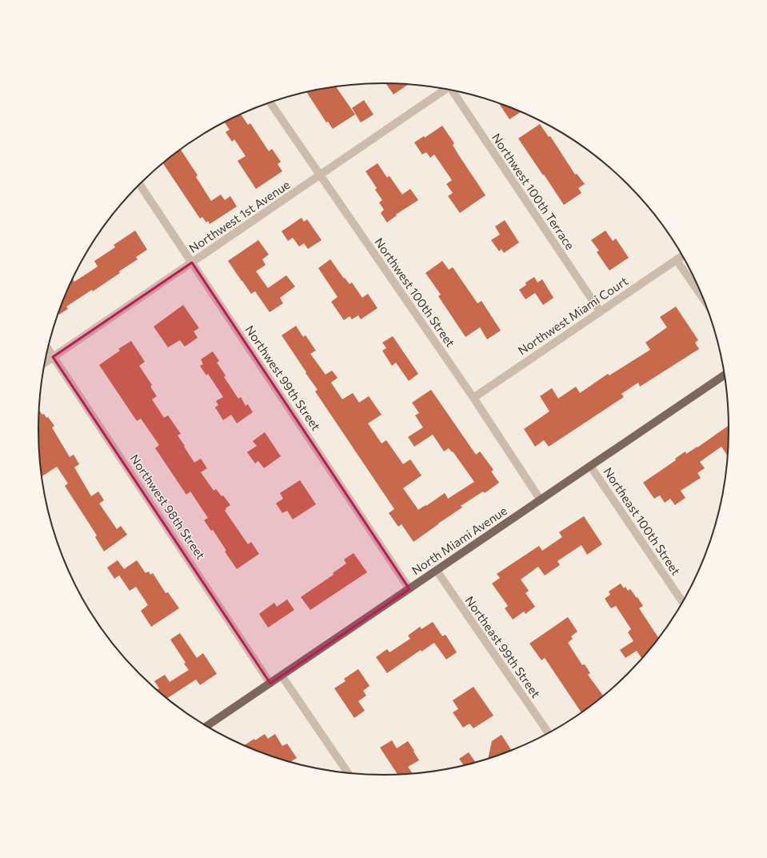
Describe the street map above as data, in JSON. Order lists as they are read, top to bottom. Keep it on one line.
{"streets":{"main road":["North Miami Avenue"],"street":["Northwest 100th Terrace","Northwest 1st Avenue","Northwest 100th Street","Northwest Miami Court","Northwest 99th Street","Northwest 98th Street","Northeast 100th Street","Northeast 99th Street"]},"crossings":[["Northwest 100th Terrace","Northwest Miami Court"],["Northwest 1st Avenue","Northwest 100th Street"],["Northwest 1st Avenue","Northwest 99th Street"],["Northwest 1st Avenue","Northwest 98th Street"],["Northwest 100th Street","Northwest Miami Court"],["Northwest 100th Street","North Miami Avenue"],["Northwest 99th Street","North Miami Avenue"],["Northwest 98th Street","North Miami Avenue"],["Northeast 100th Street","North Miami Avenue"],["North Miami Avenue","Northeast 99th Street"]]}
